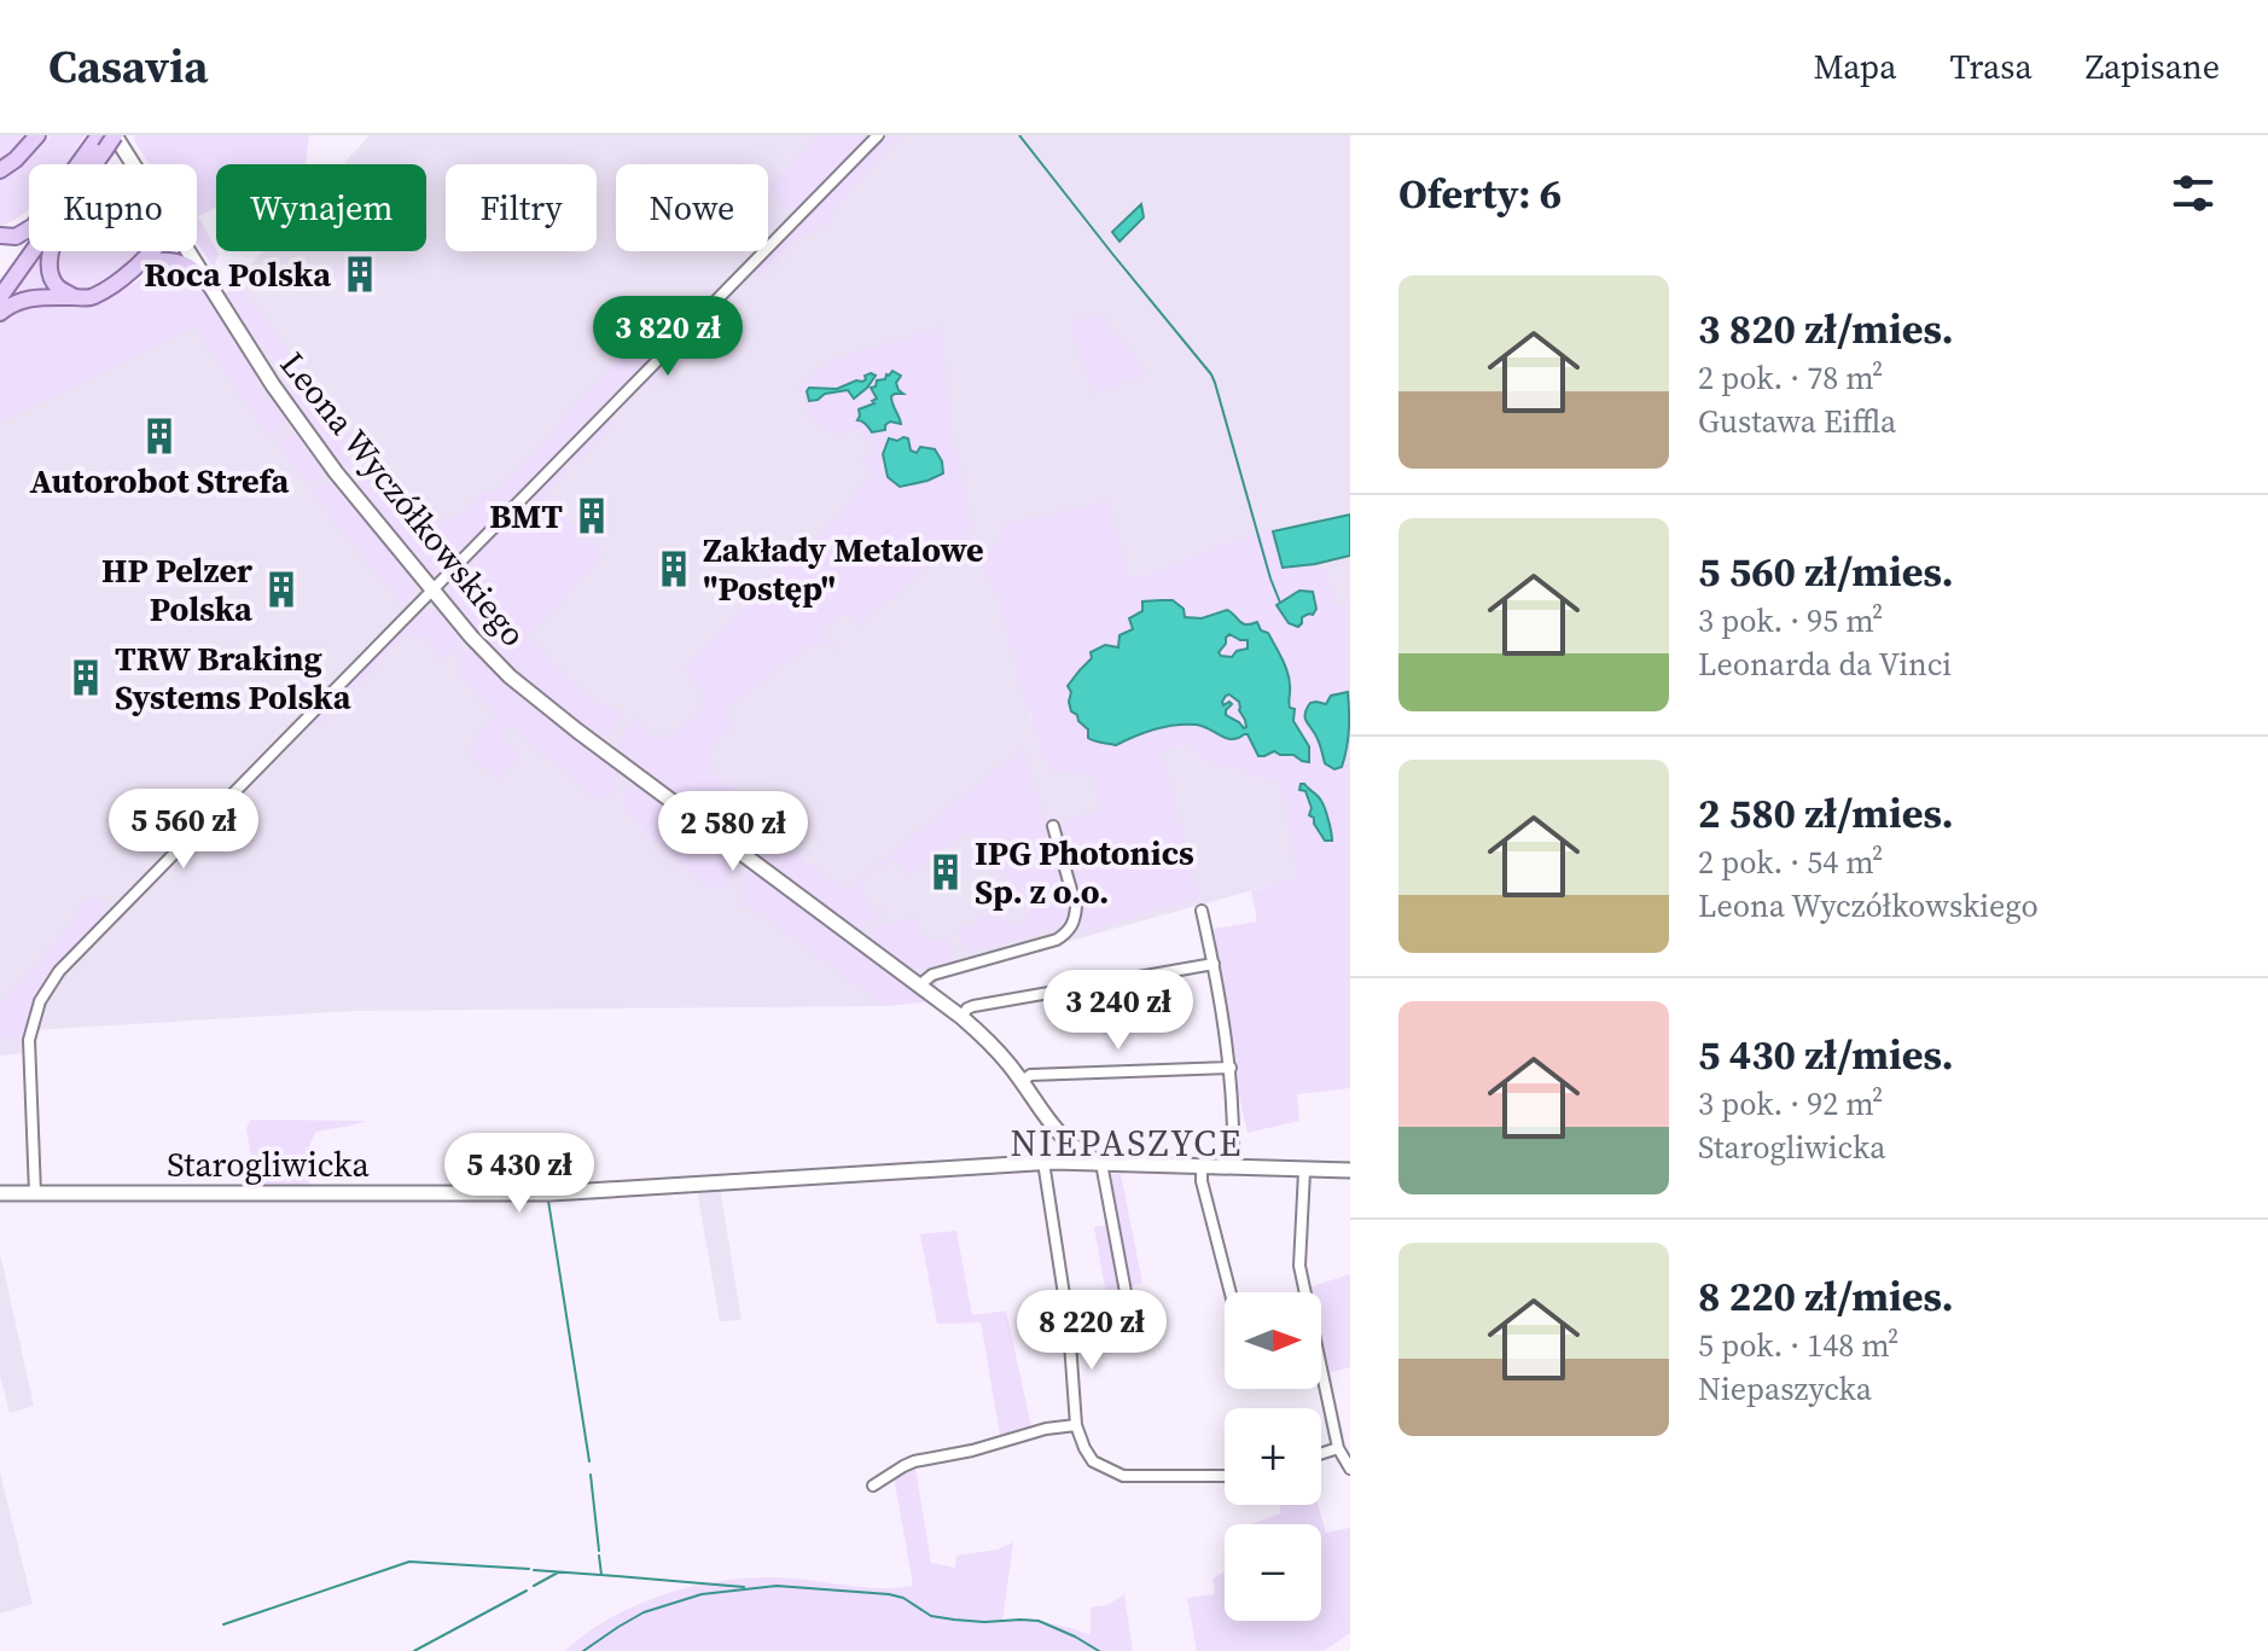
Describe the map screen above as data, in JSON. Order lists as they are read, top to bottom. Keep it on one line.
{"streets":{"street":["Leona Wyczółkowskiego","Starogliwicka"]},"crossings":[["Leona Wyczółkowskiego","Starogliwicka"]],"districts":["NIEPASZYCE"],"places":{"building":["Roca Polska","Autorobot Strefa","BMT","Zakłady Metalowe \"Postęp\"","HP Pelzer Polska","TRW Braking Systems Polska","IPG Photonics Sp. z o.o."]},"north":"right","page":{"header":"Casavia","nav":["Mapa","Trasa","Zapisane"],"heading":"Oferty: 6","chip":["Kupno","Wynajem","Filtry","Nowe"],"list":[{"name":"3 820 zł/mies.","note":"2 pok. · 78 m² · Gustawa Eiffla"},{"name":"5 560 zł/mies.","note":"3 pok. · 95 m² · Leonarda da Vinci"},{"name":"2 580 zł/mies.","note":"2 pok. · 54 m² · Leona Wyczółkowskiego"},{"name":"5 430 zł/mies.","note":"3 pok. · 92 m² · Starogliwicka"},{"name":"8 220 zł/mies.","note":"5 pok. · 148 m² · Niepaszycka"}],"price":["3 820 zł","5 560 zł","2 580 zł","3 240 zł","5 430 zł","8 220 zł"],"map_buttons":["+","−"]}}
